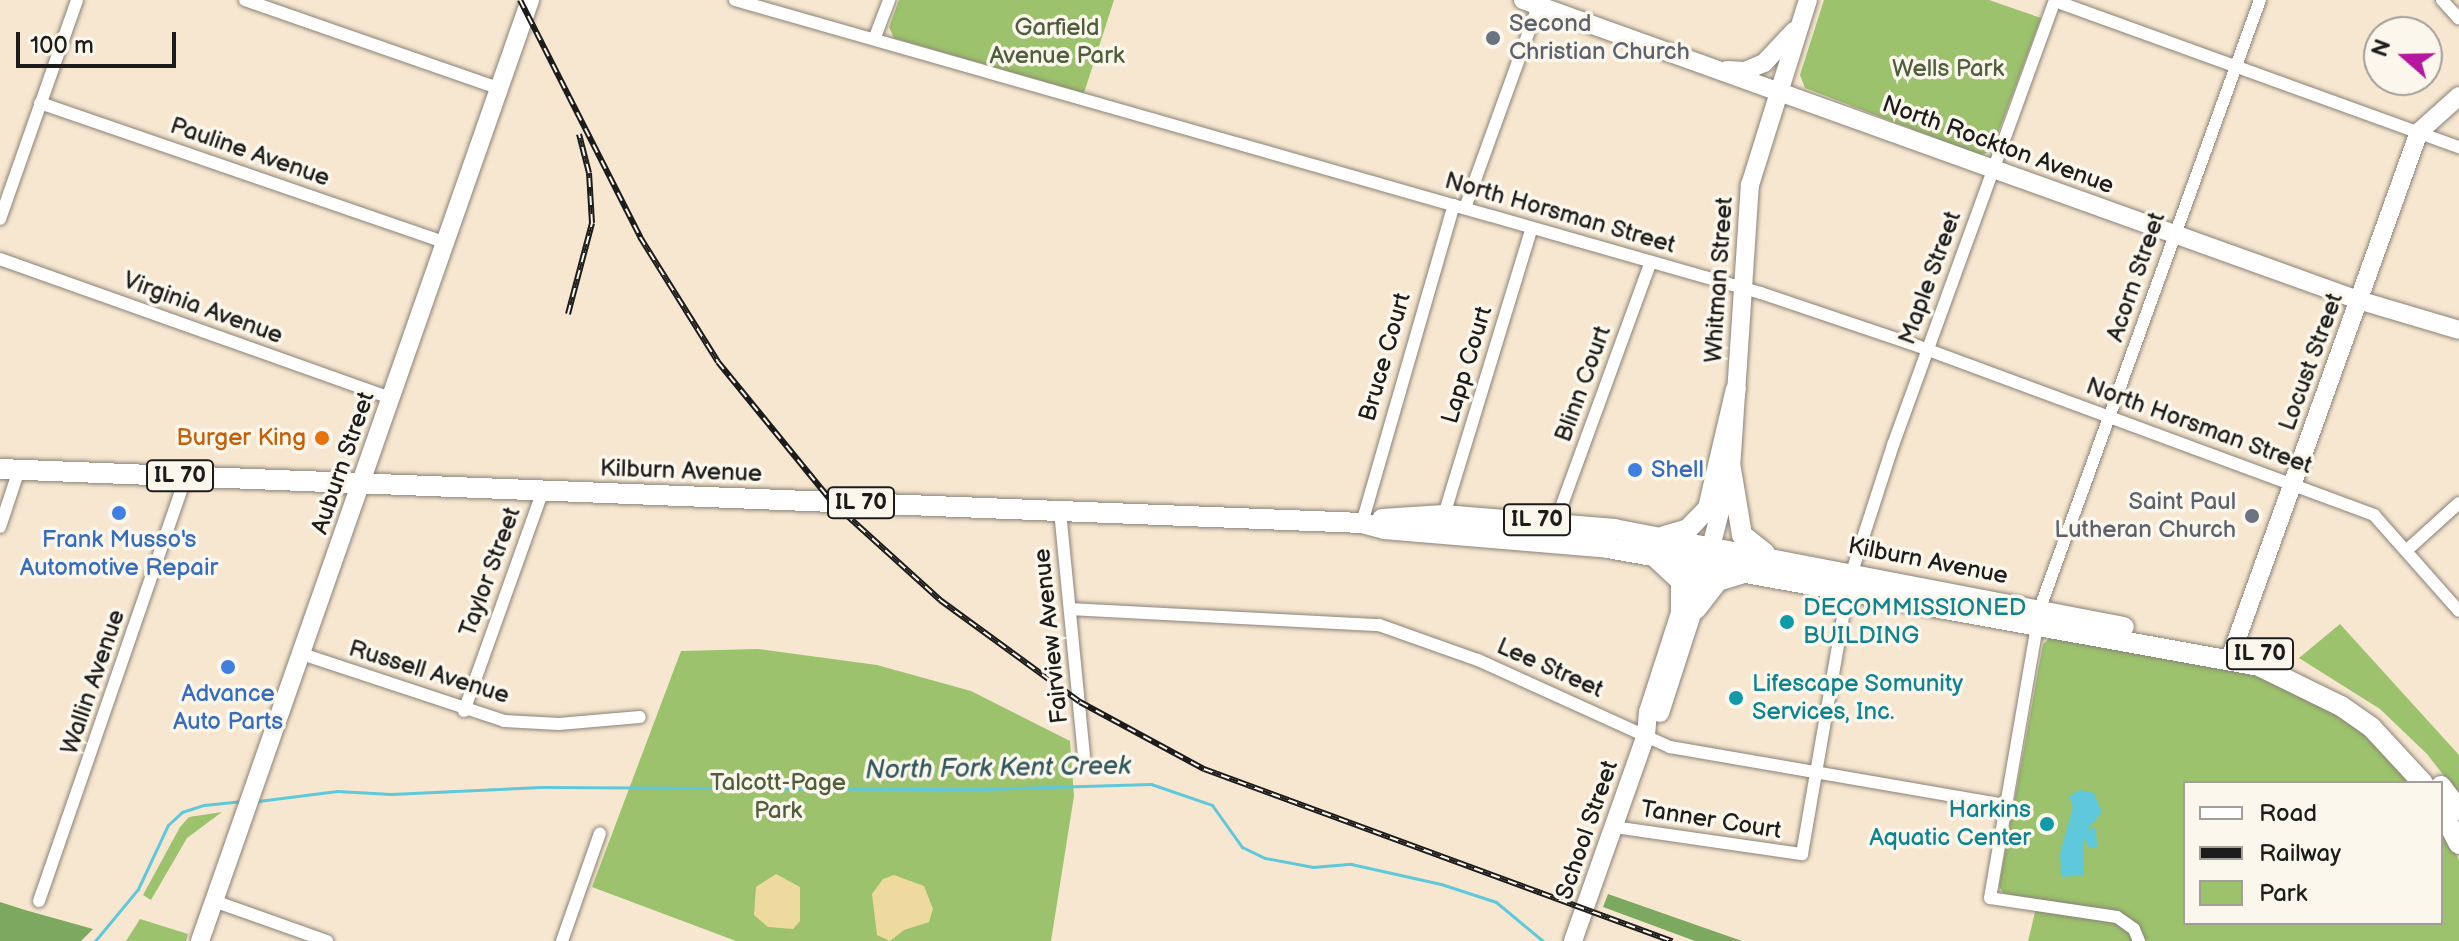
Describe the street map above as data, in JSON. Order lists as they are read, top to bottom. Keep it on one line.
{"streets":{"main road":["North Rockton Avenue","Whitman Street","Locust Street","Auburn Street","Kilburn Avenue","IL 70","School Street"],"street":["Pauline Avenue","North Horsman Street","Acorn Street","Maple Street","Virginia Avenue","Bruce Court","Lapp Court","Blinn Court","Taylor Street","Fairview Avenue","Lee Street","Russell Avenue","Wallin Avenue","Tanner Court"]},"crossings":[["North Rockton Avenue","Acorn Street"],["North Rockton Avenue","Maple Street"],["North Rockton Avenue","Whitman Street"],["North Rockton Avenue","Bruce Court"],["North Rockton Avenue","Locust Street"],["Pauline Avenue","Auburn Street"],["North Horsman Street","Acorn Street"],["North Horsman Street","Maple Street"],["North Horsman Street","Whitman Street"],["North Horsman Street","Bruce Court"],["North Horsman Street","Locust Street"],["North Horsman Street","Lapp Court"],["North Horsman Street","Blinn Court"],["Acorn Street","Kilburn Avenue"],["Acorn Street","Lee Street"],["Maple Street","Kilburn Avenue"],["Maple Street","Lee Street"],["Maple Street","Tanner Court"],["Whitman Street","Kilburn Avenue"],["Whitman Street","School Street"],["Virginia Avenue","Auburn Street"],["Bruce Court","Kilburn Avenue"],["Locust Street","Kilburn Avenue"],["Lapp Court","Kilburn Avenue"],["Blinn Court","Kilburn Avenue"],["Auburn Street","Kilburn Avenue"],["Auburn Street","Russell Avenue"],["Kilburn Avenue","Taylor Street"],["Kilburn Avenue","Fairview Avenue"],["Kilburn Avenue","Wallin Avenue"],["Kilburn Avenue","School Street"],["Taylor Street","Russell Avenue"],["Fairview Avenue","Lee Street"],["Lee Street","School Street"],["Tanner Court","School Street"]],"water":["North Fork Kent Creek"],"parks":["Garfield Avenue Park","Wells Park","Talcott-Page Park"],"places":["Second Christian Church","Burger King","Shell","Frank Musso's Automotive Repair","Saint Paul Lutheran Church","DECOMMISSIONED BUILDING","Advance Auto Parts","Lifescape Somunity Services, Inc.","Harkins Aquatic Center"],"legend":["Road","Railway","Park"],"scale_bar":"100 m","north":"left"}
